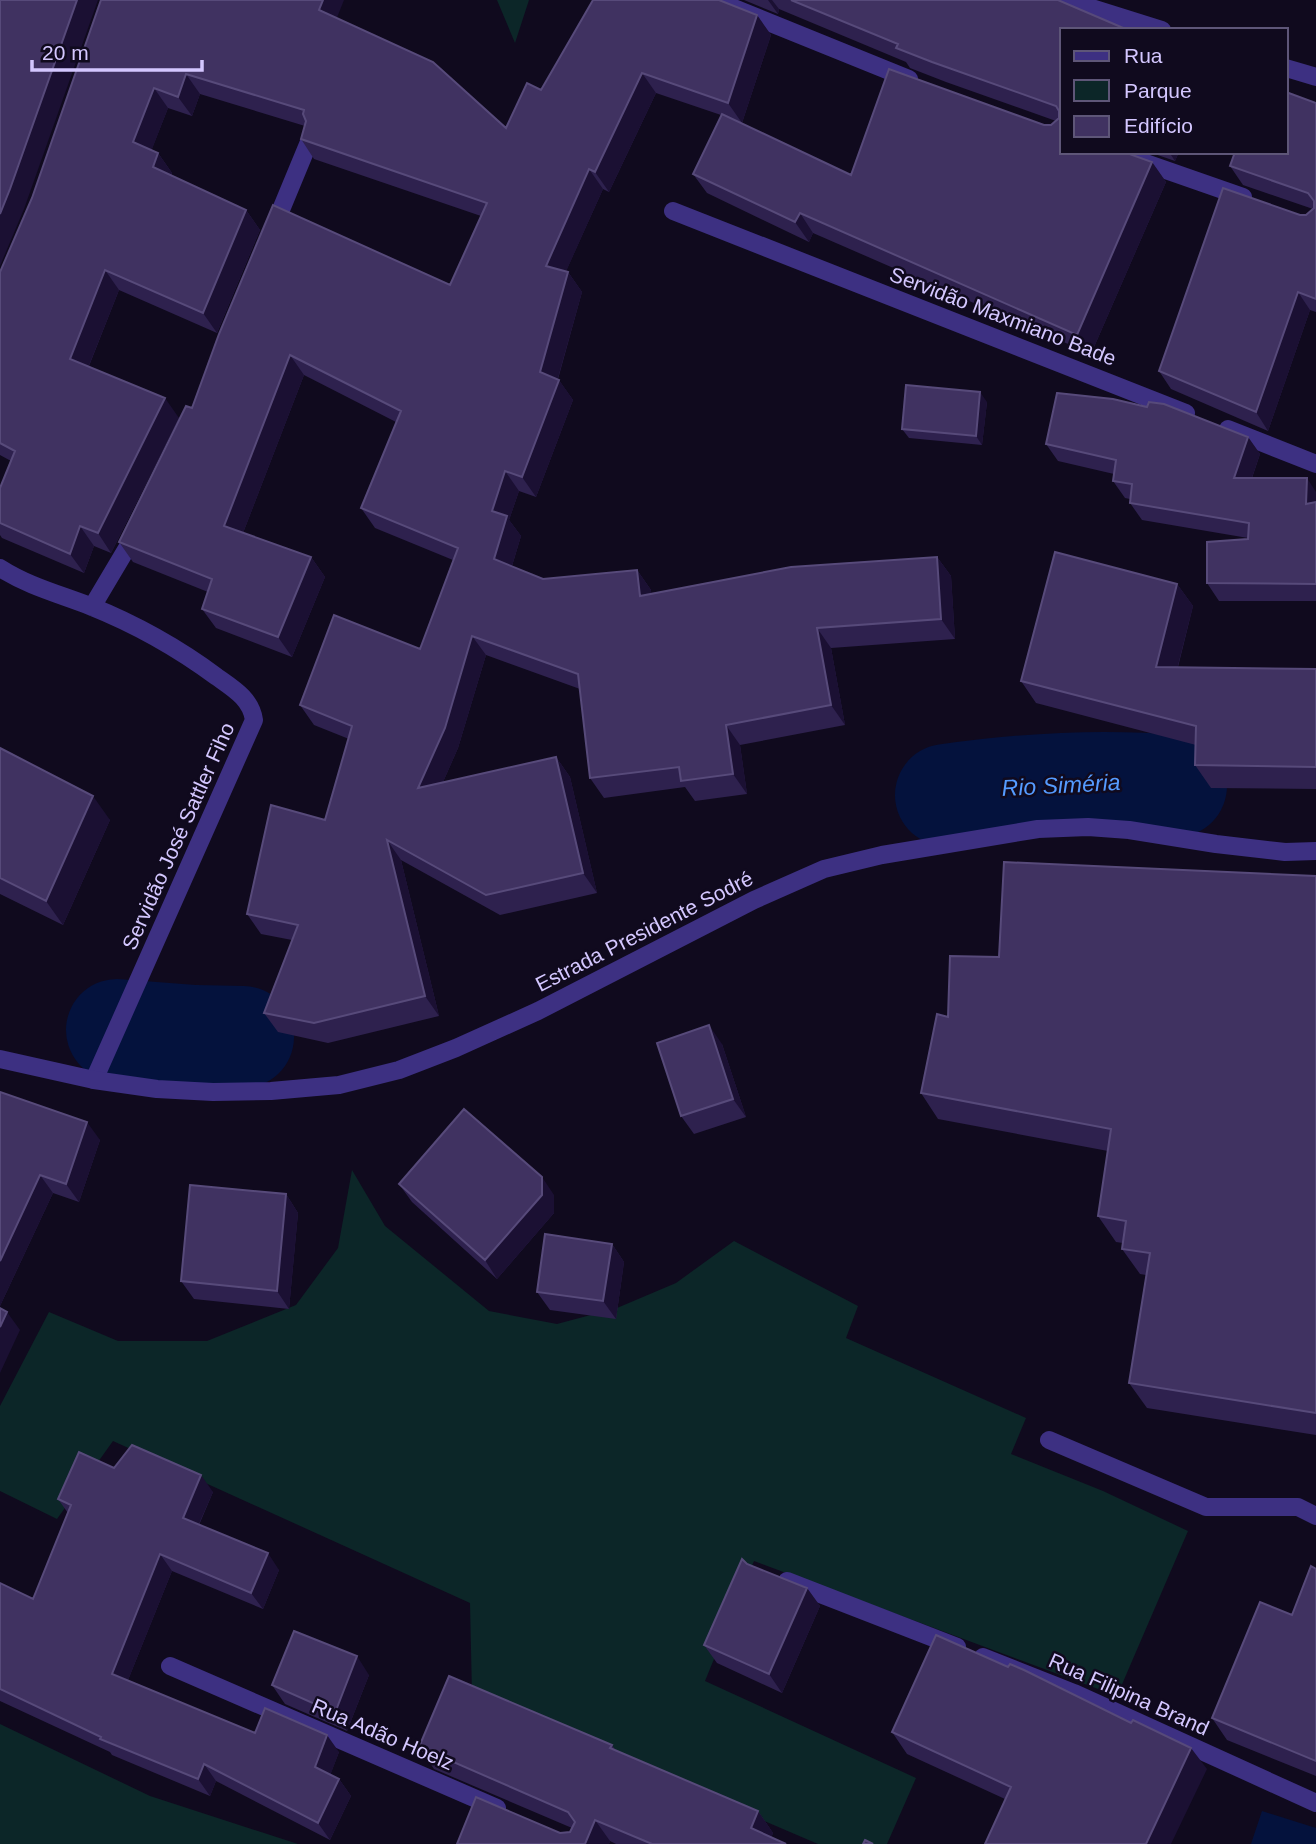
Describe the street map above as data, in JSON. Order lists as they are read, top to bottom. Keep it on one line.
{"streets":{"street":["Servidão Maxmiano Bade","Servidão José Sattler Fiho","Estrada Presidente Sodré","Rua Filipina Brand","Rua Adão Hoelz"]},"crossings":[["Servidão José Sattler Fiho","Estrada Presidente Sodré"]],"water":["Rio Siméria"],"legend":["Rua","Parque","Edifício"],"scale_bar":"20 m"}
